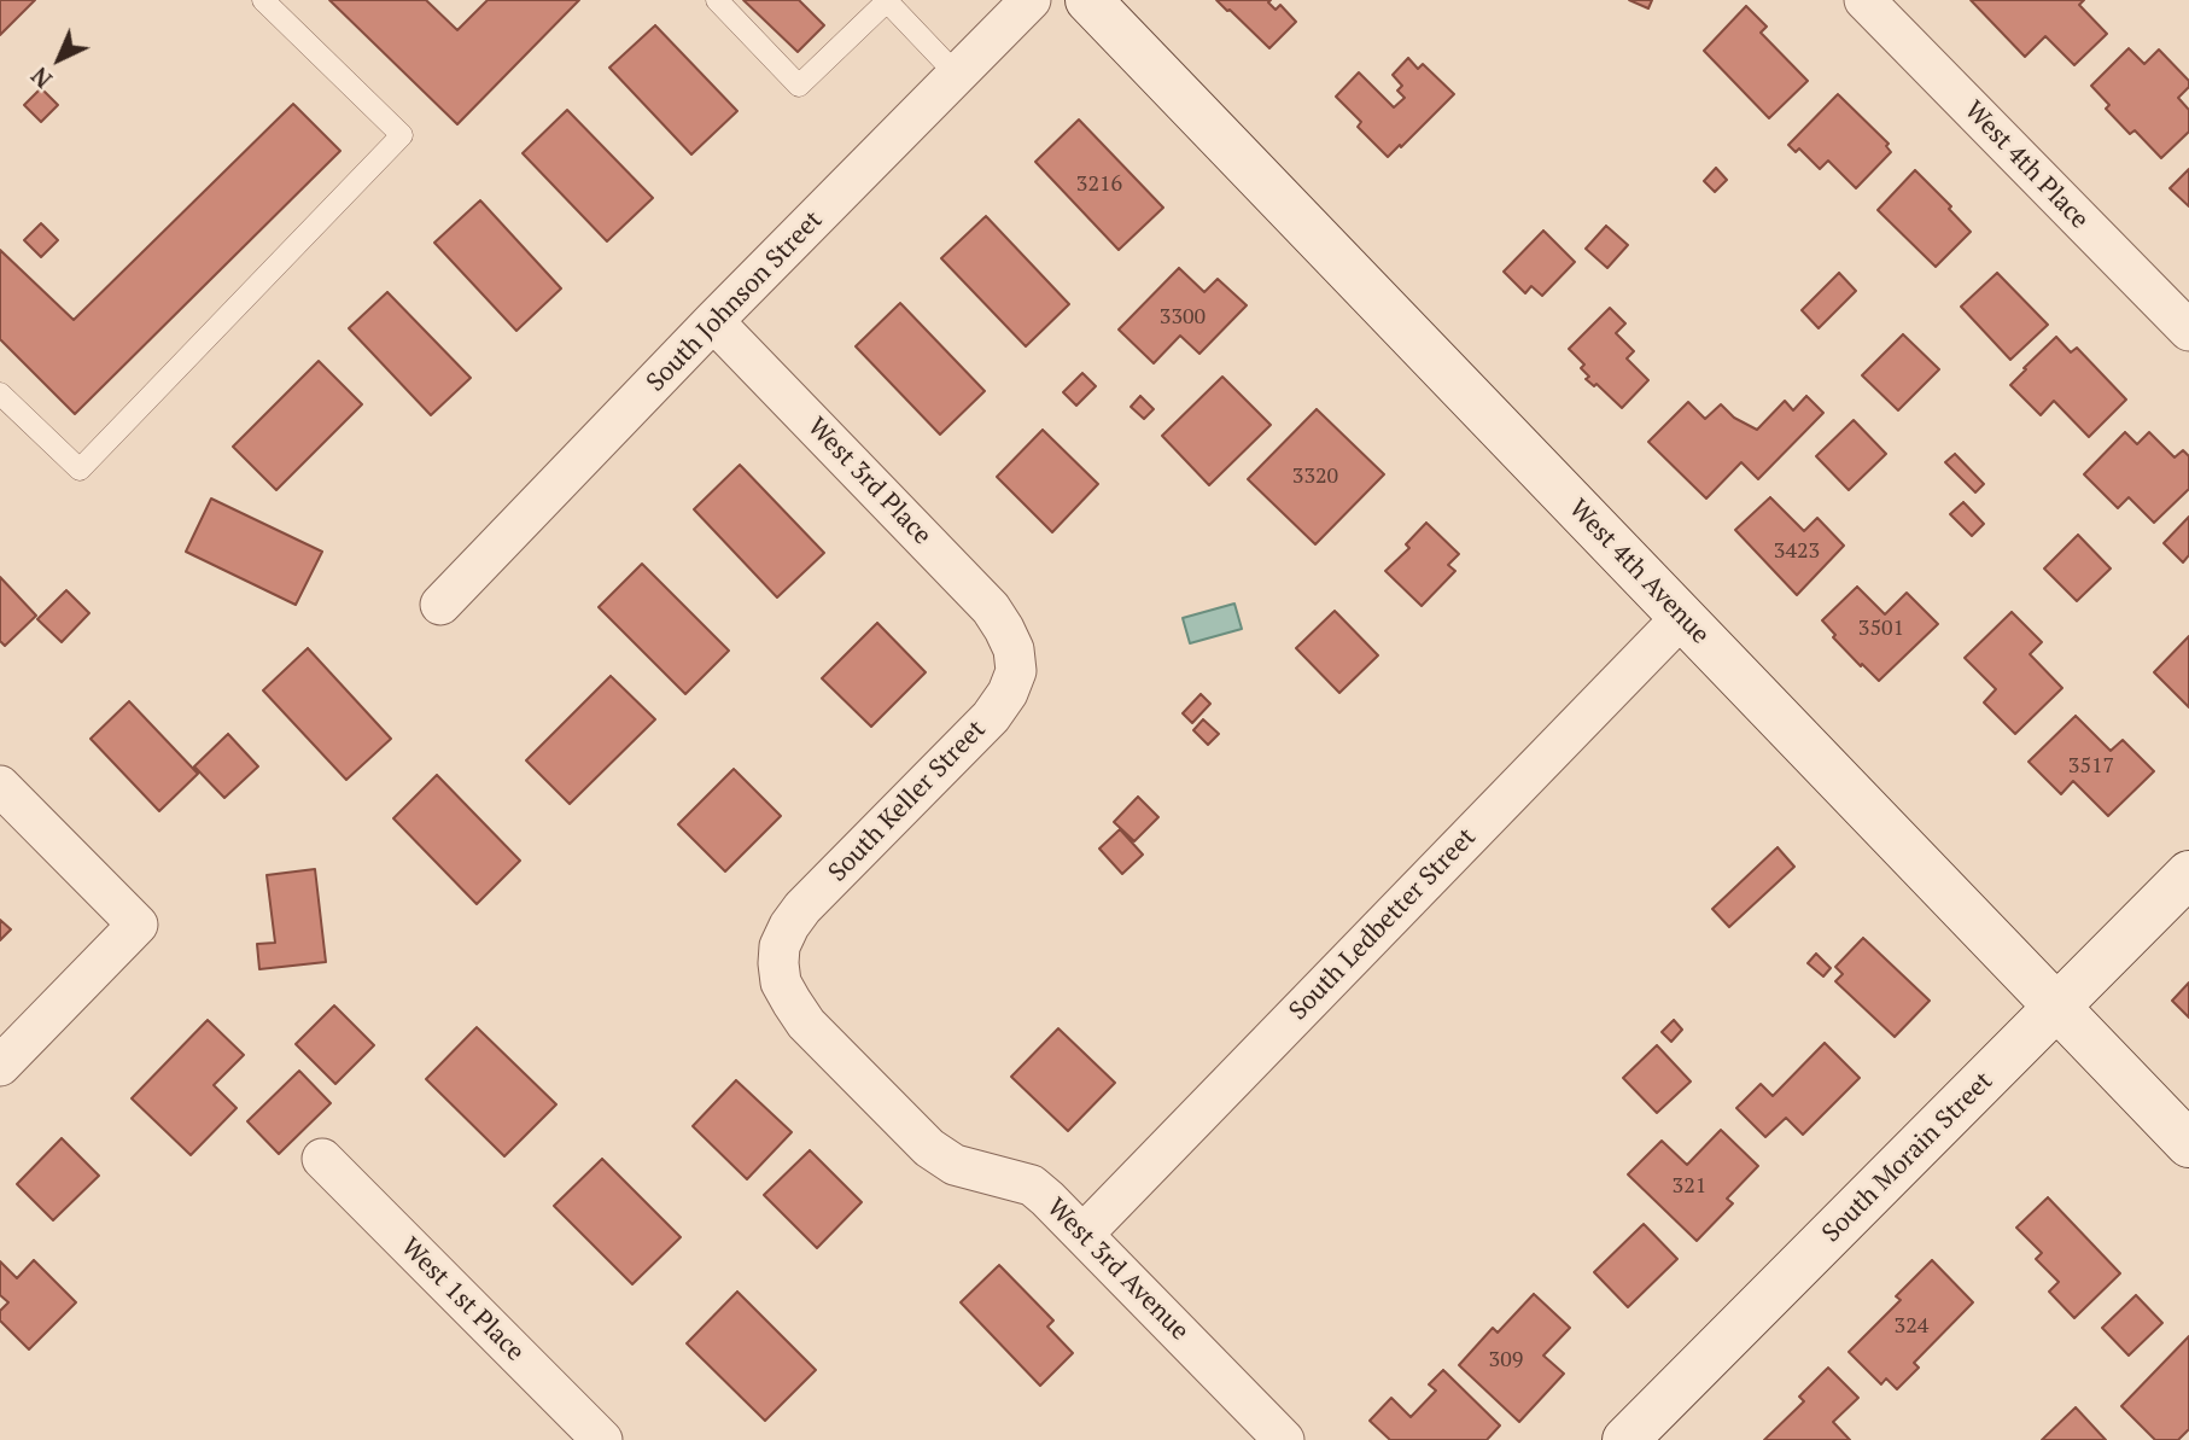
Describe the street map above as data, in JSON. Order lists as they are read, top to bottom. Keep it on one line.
{"streets":{"street":["West 4th Place","South Johnson Street","West 3rd Place","West 4th Avenue","South Keller Street","South Ledbetter Street","South Morain Street","West 3rd Avenue","West 1st Place"]},"crossings":[["South Johnson Street","West 3rd Place"],["West 3rd Place","South Keller Street"],["West 4th Avenue","South Ledbetter Street"],["West 4th Avenue","South Morain Street"],["South Keller Street","West 3rd Avenue"],["South Ledbetter Street","West 3rd Avenue"]],"house_numbers":["3216","3300","3320","3423","3501","3517","321","324","309"],"north":"bottom left"}
